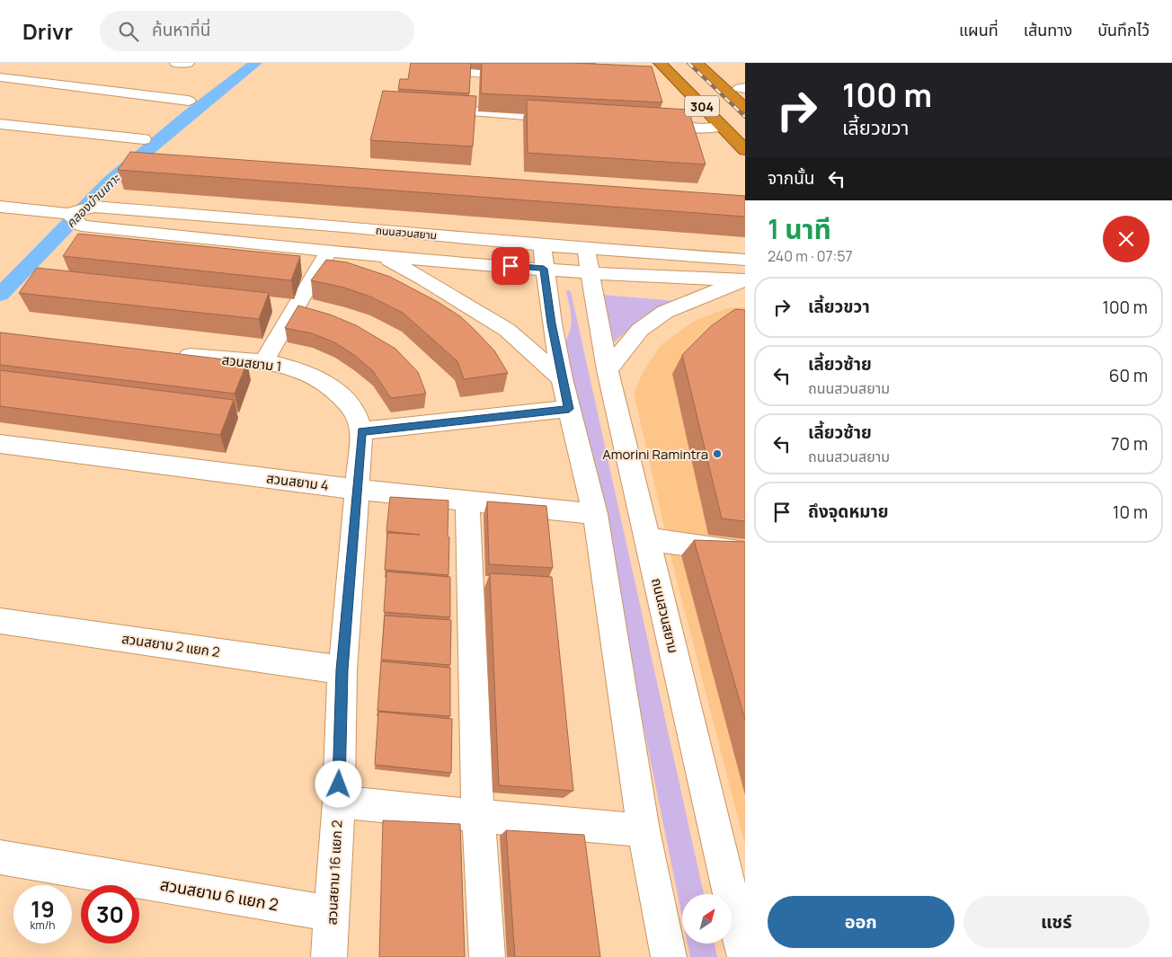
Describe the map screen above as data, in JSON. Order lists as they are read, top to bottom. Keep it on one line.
{"streets":{"highway":["304"],"street":["ถนนสวนสยาม","สวนสยาม 1","สวนสยาม 4","สวนสยาม 2 แยก 2","สวนสยาม 16 แยก 2","สวนสยาม 6 แยก 2"]},"crossings":[["สวนสยาม 1","สวนสยาม 16 แยก 2"],["สวนสยาม 4","สวนสยาม 16 แยก 2"],["สวนสยาม 2 แยก 2","สวนสยาม 16 แยก 2"],["สวนสยาม 16 แยก 2","สวนสยาม 6 แยก 2"]],"water":["คลองบ้านเกาะ"],"places":["Amorini Ramintra"],"north":"top right","page":{"header":"Drivr","search":"ค้นหาที่นี่","nav":["แผนที่","เส้นทาง","บันทึกไว้"],"turn":["100 m","เลี้ยวขวา"],"then":"จากนั้น","heading":["1 นาที","240 m · 07:57"],"list":[{"name":"เลี้ยวขวา","value":"100 m"},{"name":"เลี้ยวซ้าย","note":"ถนนสวนสยาม","value":"60 m"},{"name":"เลี้ยวซ้าย","note":"ถนนสวนสยาม","value":"70 m"},{"name":"ถึงจุดหมาย","value":"10 m"}],"speed":"19 km/h","limit":"30","buttons":["ออก","แชร์"]}}
